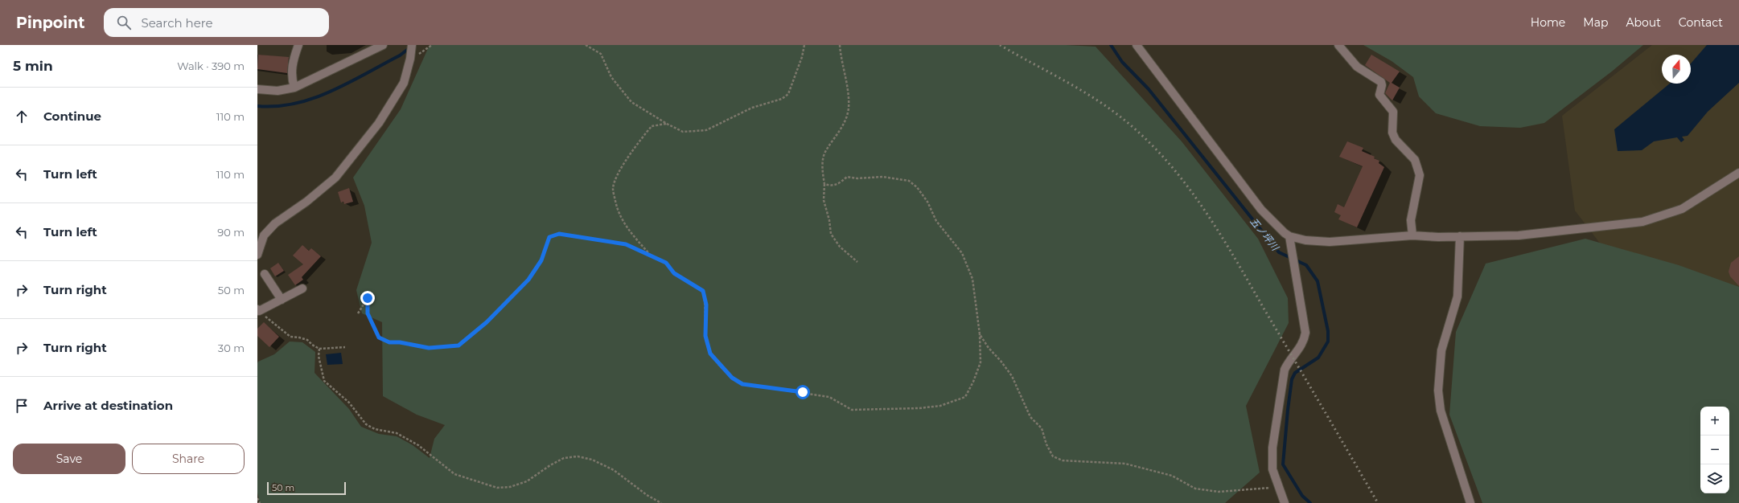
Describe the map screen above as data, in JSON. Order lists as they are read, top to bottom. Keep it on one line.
{"water":["五ノ坪川"],"scale_bar":"50 m","north":"top","page":{"header":"Pinpoint","search":"Search here","nav":["Home","Map","About","Contact"],"heading":["5 min","Walk · 390 m"],"list":[["Continue","110 m"],["Turn left","110 m"],["Turn left","90 m"],["Turn right","50 m"],["Turn right","30 m"],"Arrive at destination"],"map_buttons":["+","−"],"buttons":["Save","Share"],"scale":"50 m"}}
